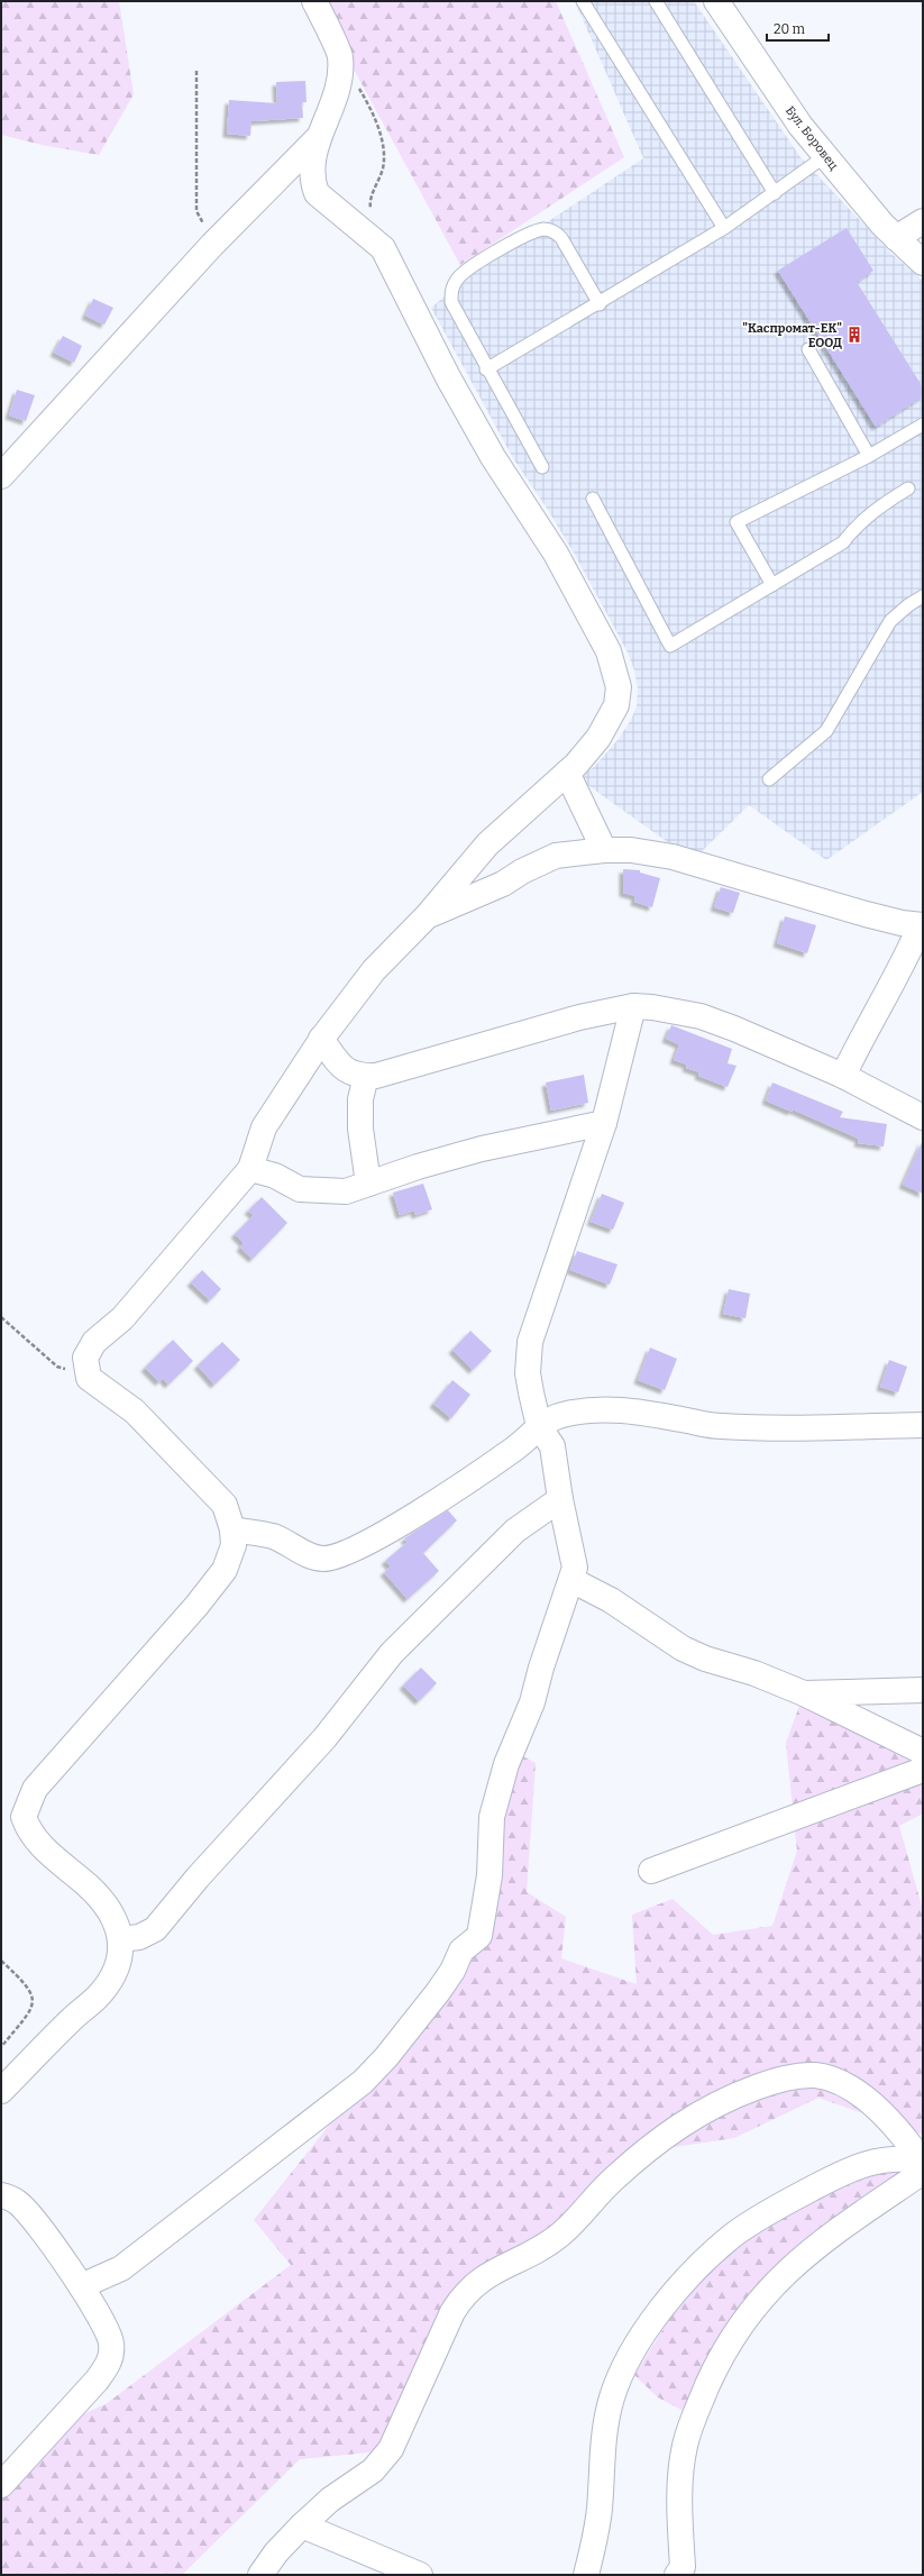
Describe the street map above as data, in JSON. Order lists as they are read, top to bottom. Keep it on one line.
{"streets":{"street":["Бул. Боровец"]},"places":{"building":["\"Каспромат-ЕК\" ЕООД"]},"scale_bar":"20 m"}
